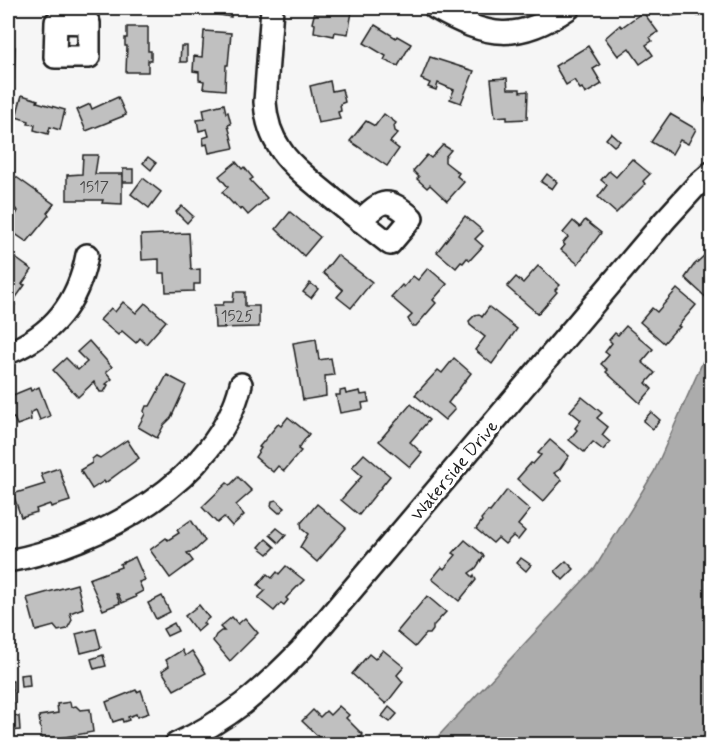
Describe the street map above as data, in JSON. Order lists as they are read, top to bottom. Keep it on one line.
{"streets":{"street":["Waterside Drive"]},"house_numbers":["1517","1525"]}
